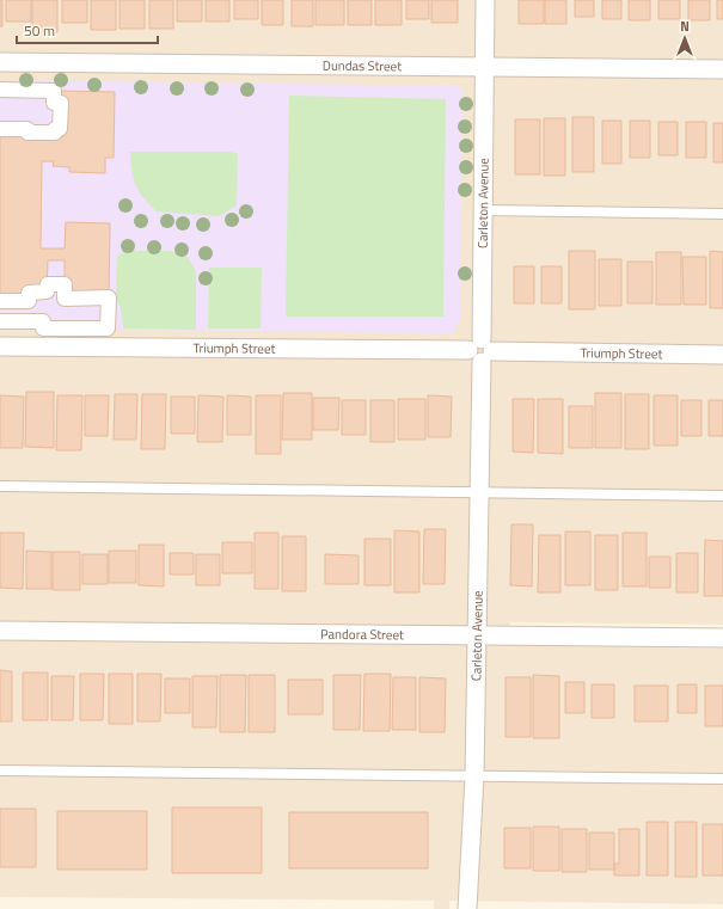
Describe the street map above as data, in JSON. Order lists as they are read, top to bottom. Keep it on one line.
{"streets":{"street":["Dundas Street","Carleton Avenue","Triumph Street","Pandora Street"]},"crossings":[["Dundas Street","Carleton Avenue"],["Carleton Avenue","Triumph Street"],["Carleton Avenue","Pandora Street"]],"scale_bar":"50 m","north":"top"}
